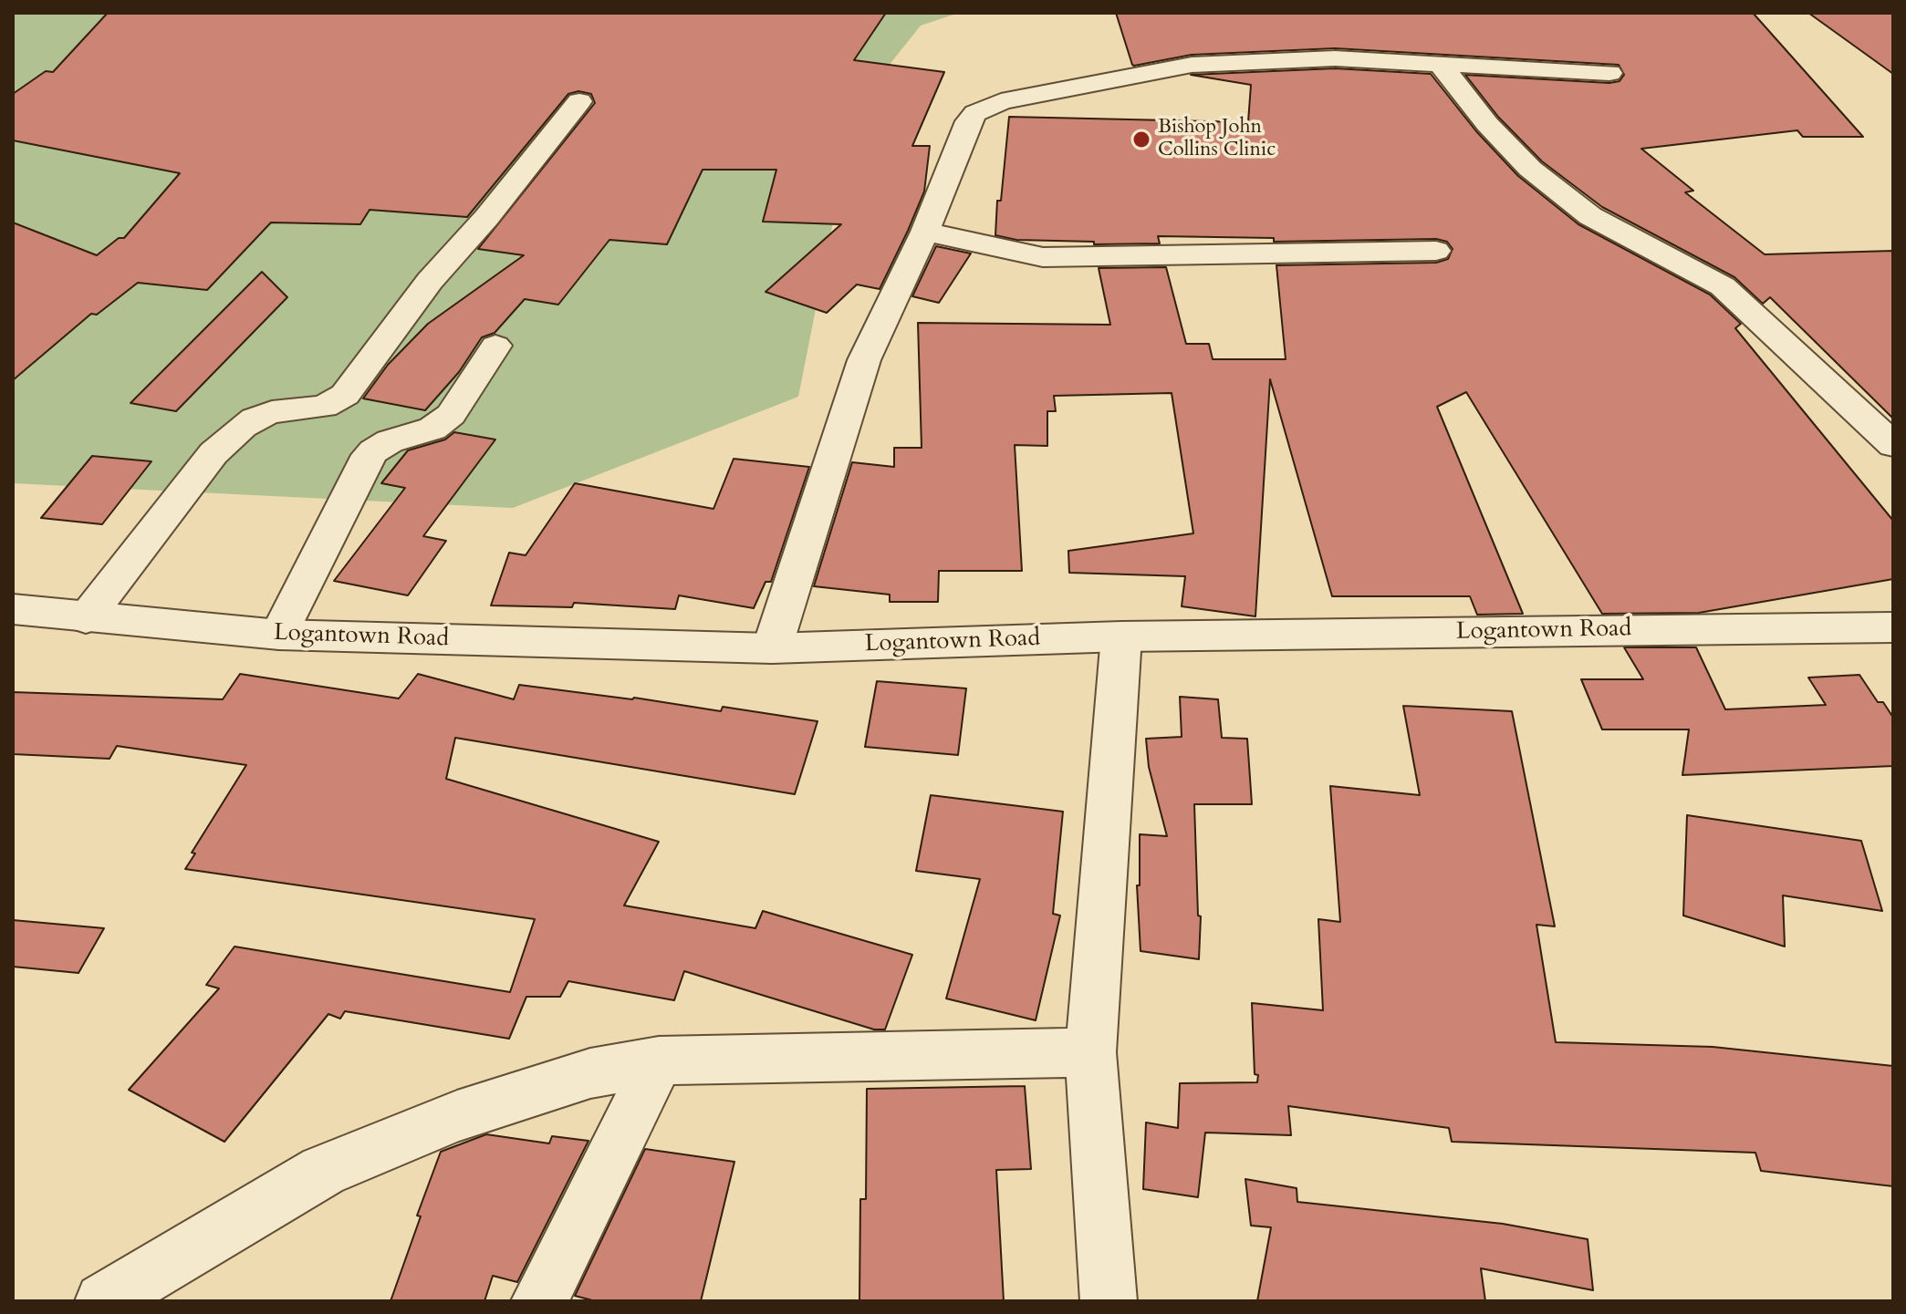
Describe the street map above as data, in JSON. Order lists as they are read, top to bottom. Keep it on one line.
{"streets":{"street":["Logantown Road"]},"places":["Bishop John Collins Clinic"]}
